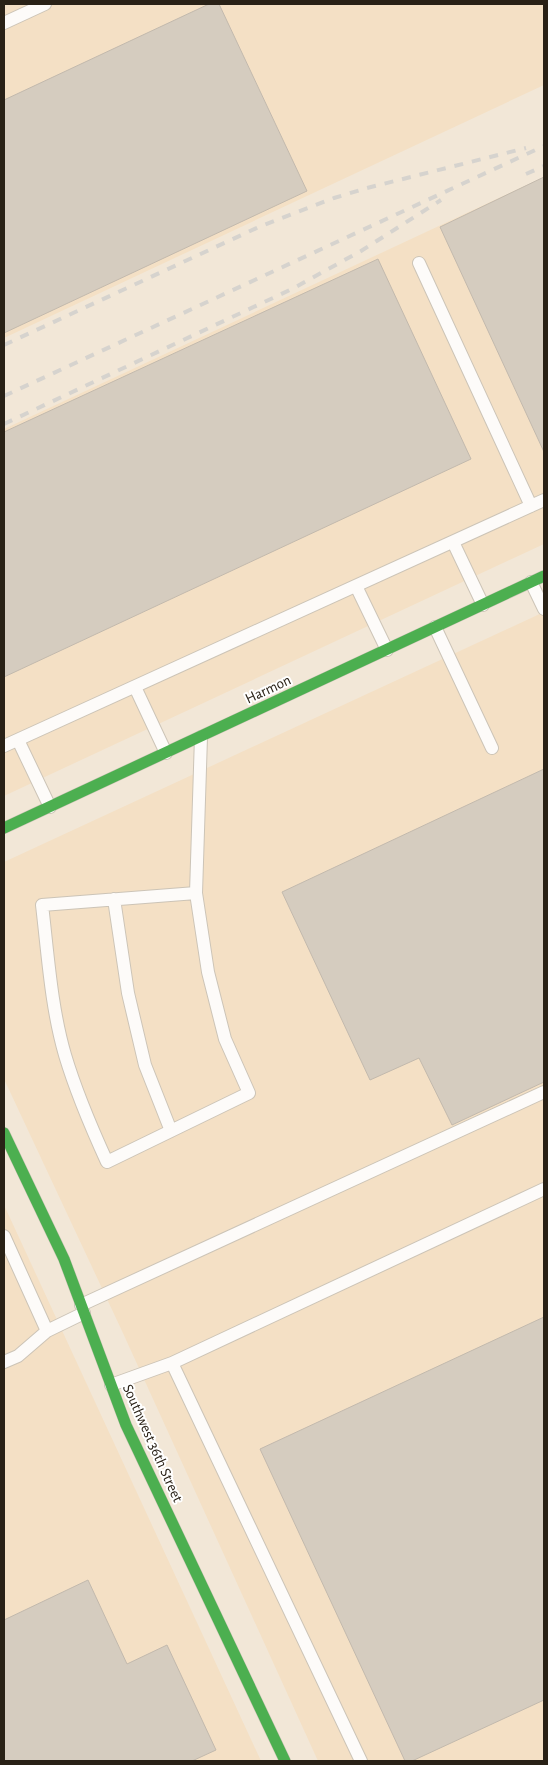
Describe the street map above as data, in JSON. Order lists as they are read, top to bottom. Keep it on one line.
{"streets":{"street":["Harmon","Southwest 36th Street"]}}
